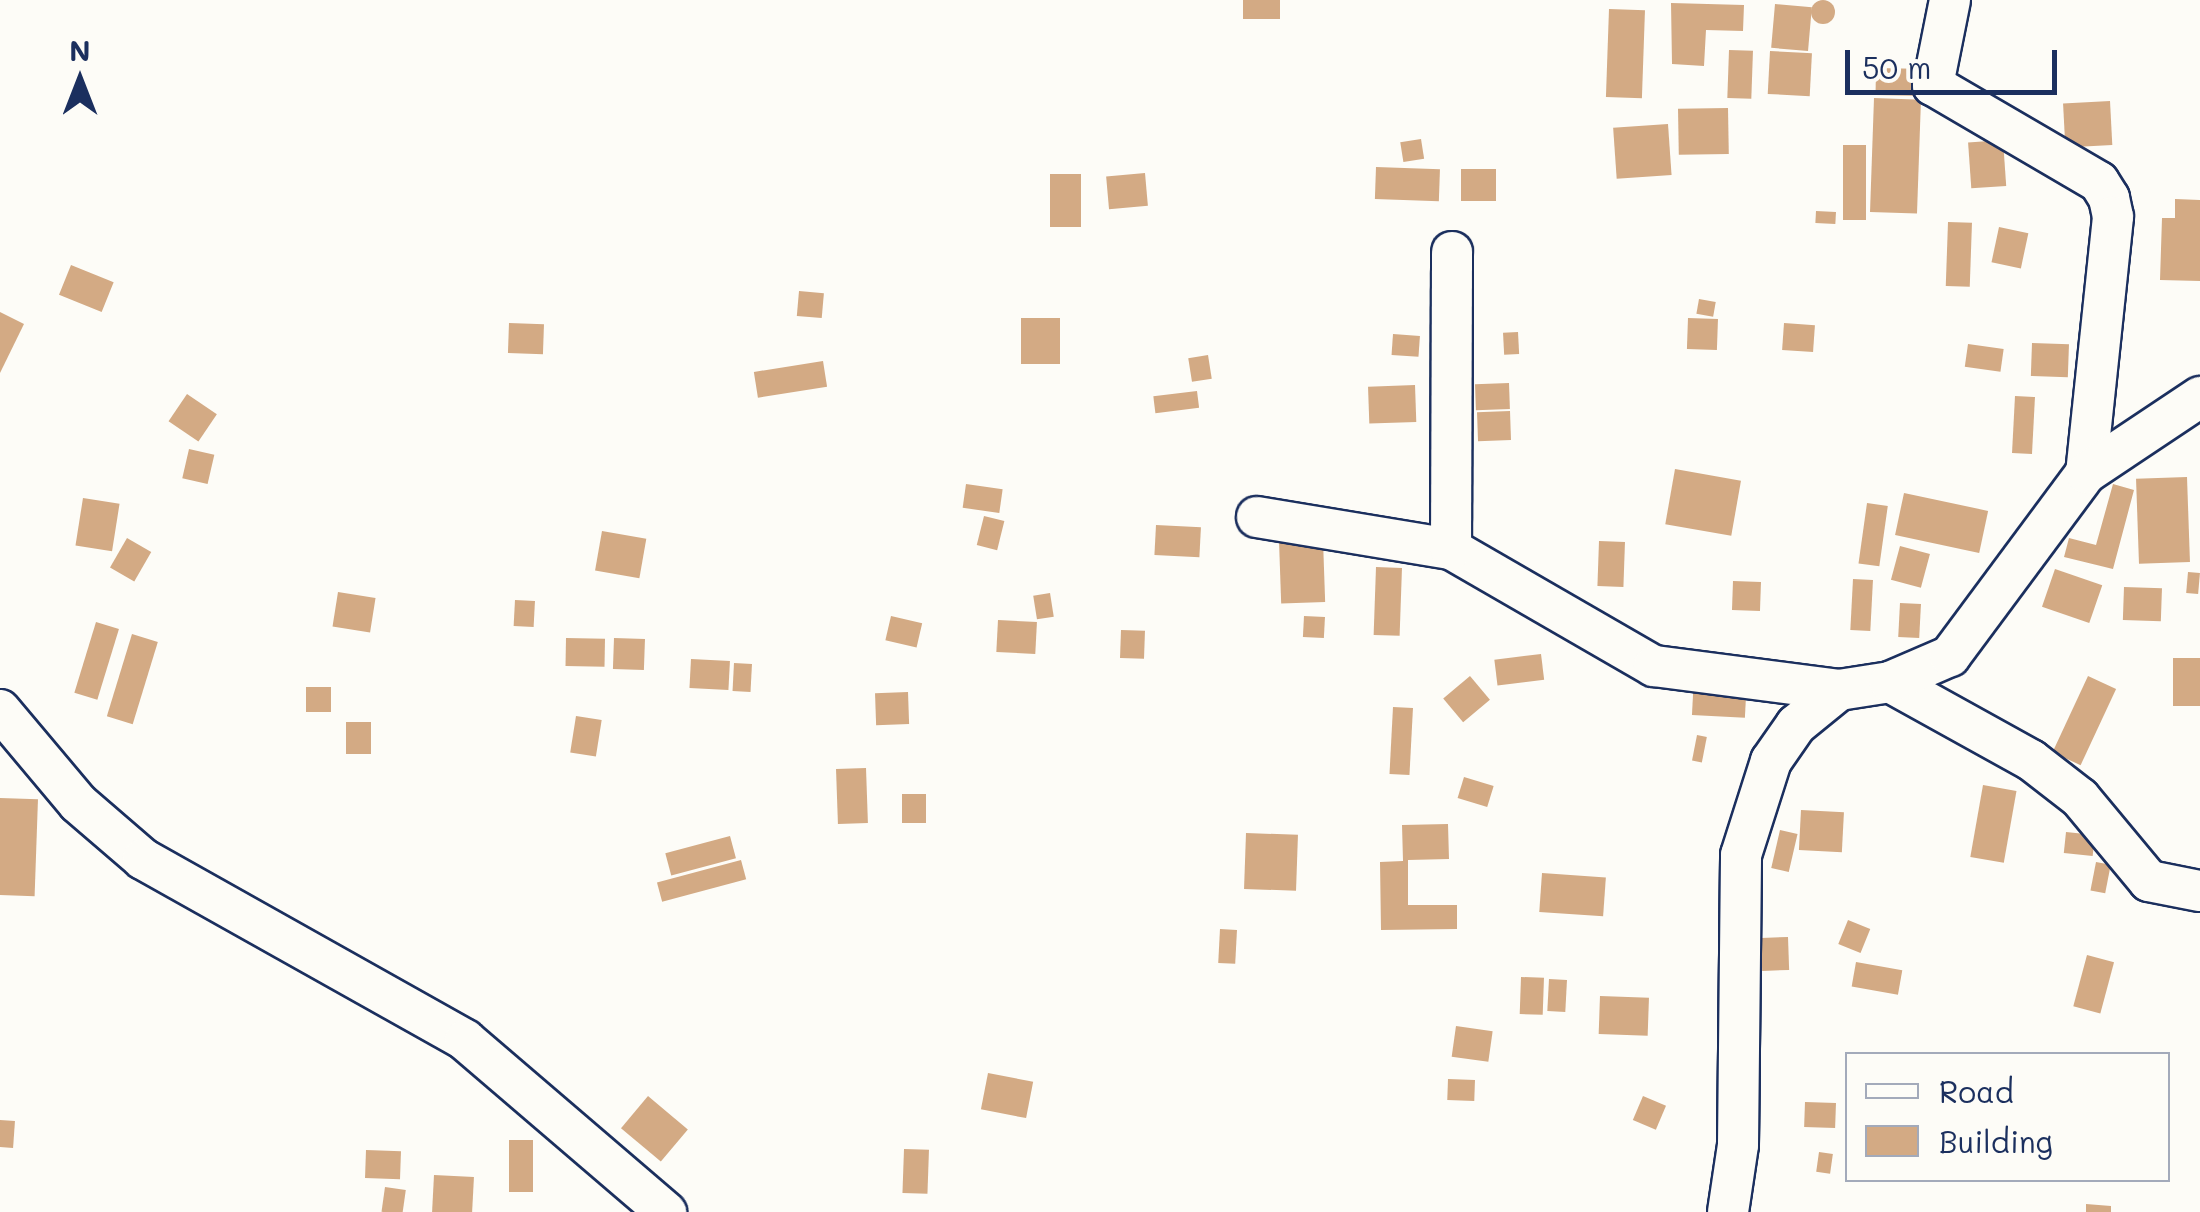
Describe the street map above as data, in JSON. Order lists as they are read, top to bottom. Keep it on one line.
{"legend":["Road","Building"],"scale_bar":"50 m","north":"top"}
